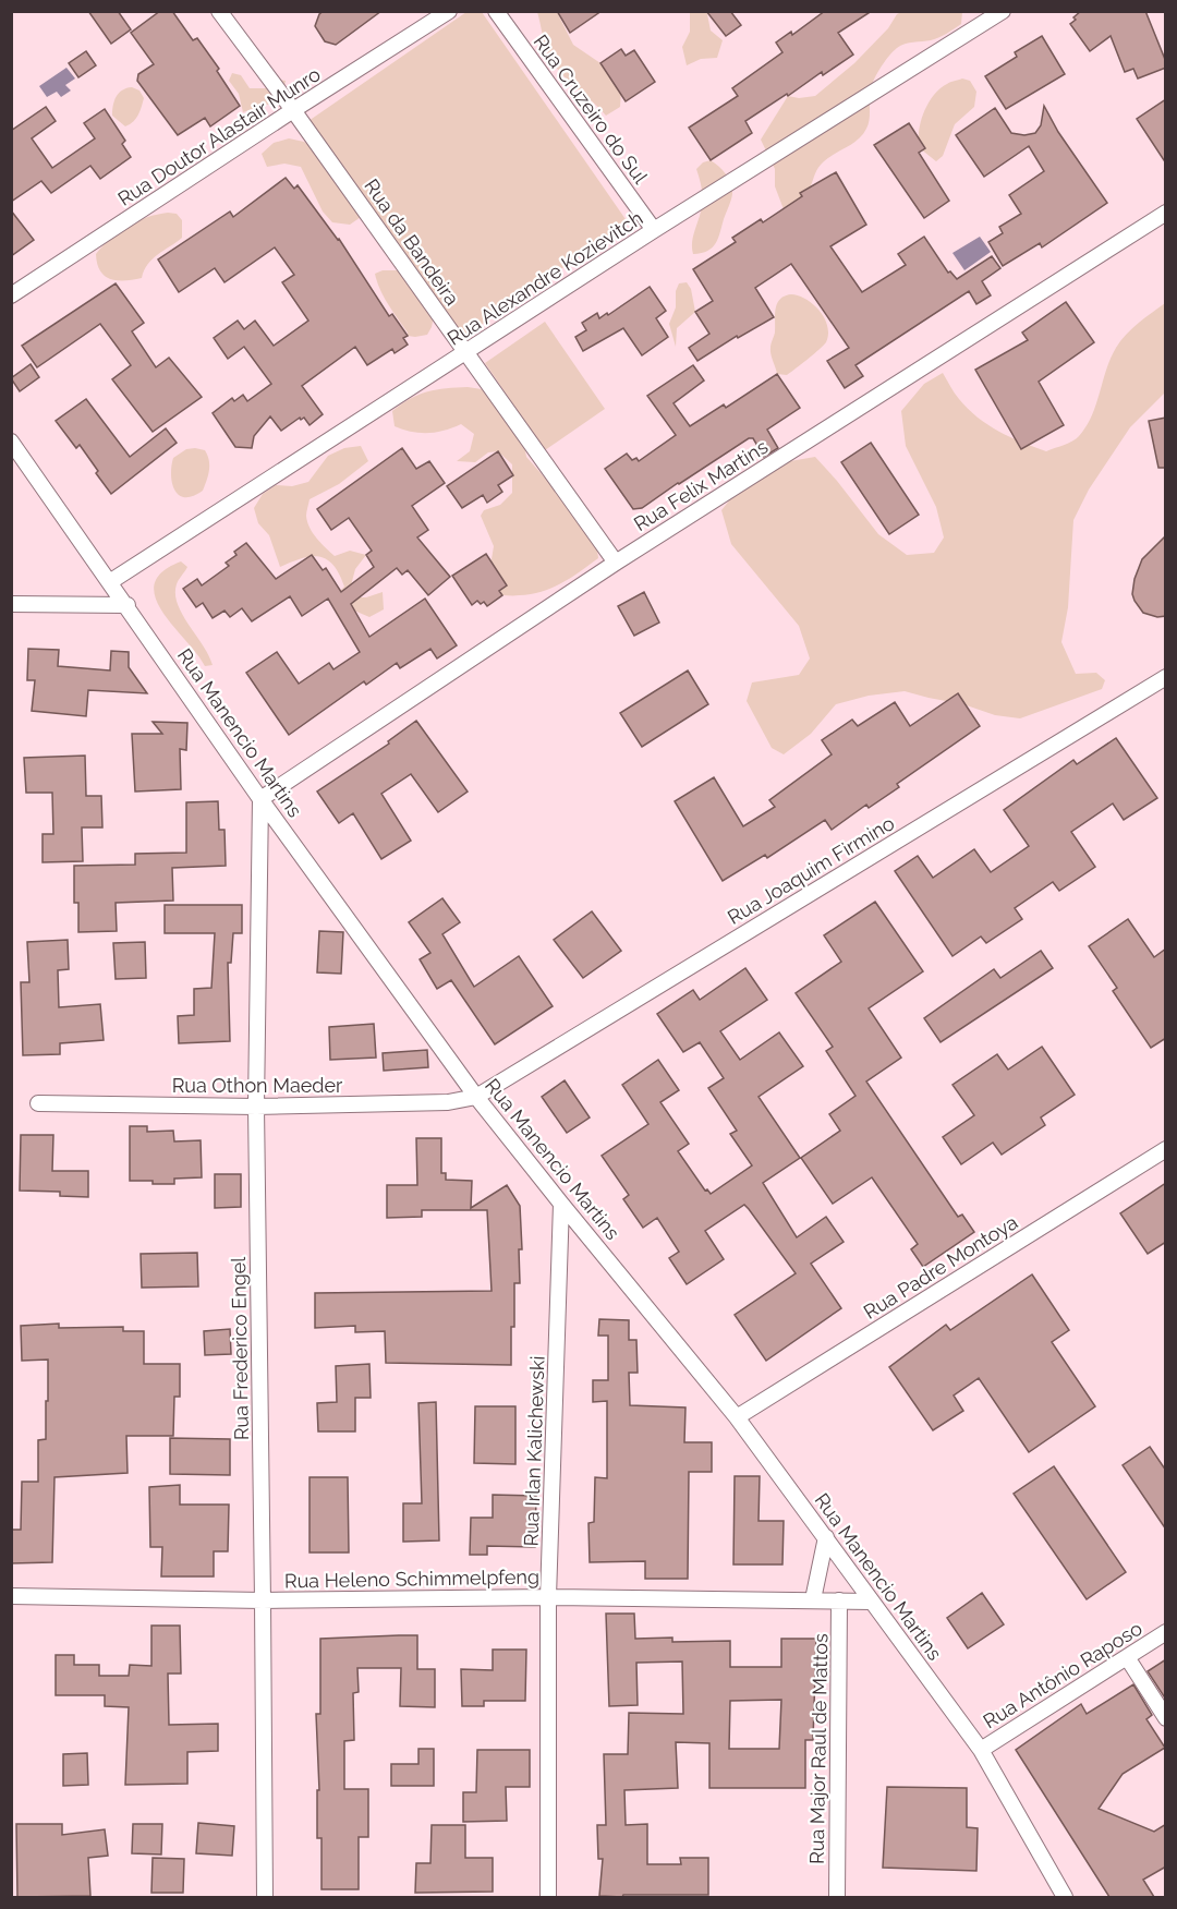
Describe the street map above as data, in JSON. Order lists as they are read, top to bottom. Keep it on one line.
{"streets":{"street":["Rua Cruzeiro do Sul","Rua Doutor Alastair Munro","Rua da Bandeira","Rua Alexandre Kozievitch","Rua Felix Martins","Rua Manencio Martins","Rua Joaquim Firmino","Rua Othon Maeder","Rua Padre Montoya","Rua Frederico Engel","Rua Irlan Kalichewski","Rua Heleno Schimmelpfeng","Rua Antônio Raposo","Rua Major Raul de Mattos"]},"crossings":[["Rua Cruzeiro do Sul","Rua Alexandre Kozievitch"],["Rua Doutor Alastair Munro","Rua da Bandeira"],["Rua da Bandeira","Rua Alexandre Kozievitch"],["Rua da Bandeira","Rua Felix Martins"],["Rua Alexandre Kozievitch","Rua Manencio Martins"],["Rua Felix Martins","Rua Manencio Martins"],["Rua Felix Martins","Rua Frederico Engel"],["Rua Manencio Martins","Rua Joaquim Firmino"],["Rua Manencio Martins","Rua Othon Maeder"],["Rua Manencio Martins","Rua Padre Montoya"],["Rua Manencio Martins","Rua Frederico Engel"],["Rua Manencio Martins","Rua Irlan Kalichewski"],["Rua Manencio Martins","Rua Heleno Schimmelpfeng"],["Rua Manencio Martins","Rua Antônio Raposo"],["Rua Joaquim Firmino","Rua Othon Maeder"],["Rua Othon Maeder","Rua Frederico Engel"],["Rua Frederico Engel","Rua Heleno Schimmelpfeng"],["Rua Irlan Kalichewski","Rua Heleno Schimmelpfeng"],["Rua Heleno Schimmelpfeng","Rua Major Raul de Mattos"]]}
